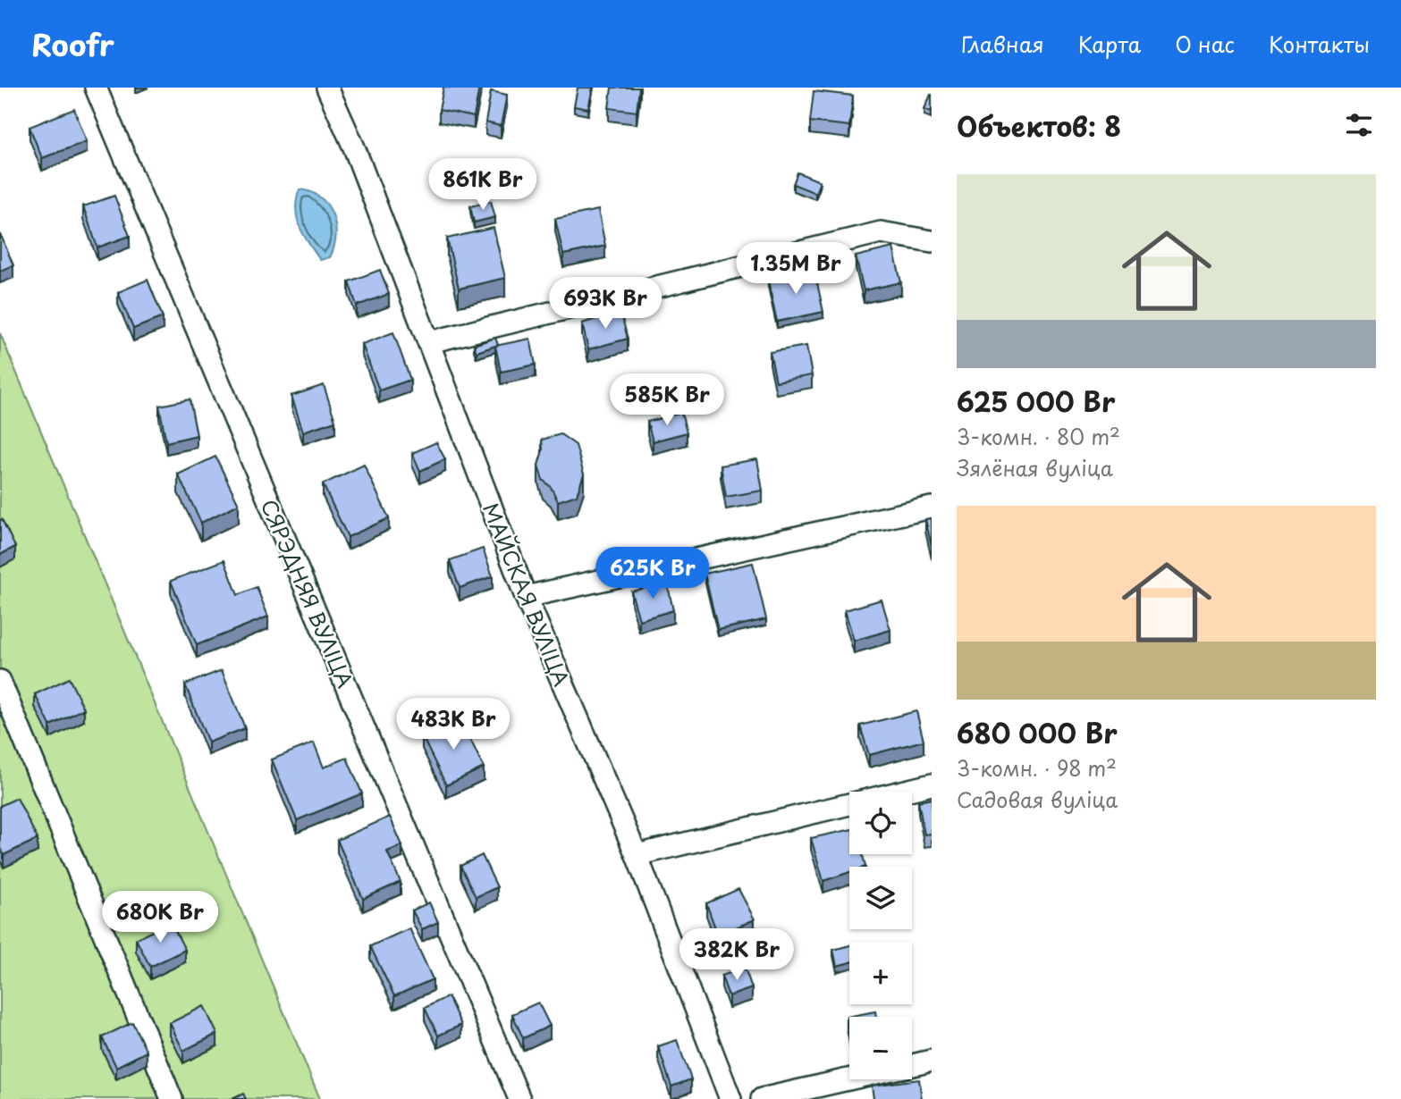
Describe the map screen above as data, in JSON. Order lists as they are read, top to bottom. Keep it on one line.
{"streets":{"street":["СЯРЭДНЯЯ ВУЛІЦА","МАЙСКАЯ ВУЛІЦА"]},"page":{"header":"Roofr","nav":["Главная","Карта","О нас","Контакты"],"heading":"Объектов: 8","price":["861K Br","1.35M Br","693K Br","585K Br","625K Br","483K Br","680K Br","382K Br"],"list":[{"name":"625 000 Br","note":"3-комн. · 80 m² · Зялёная вуліца"},{"name":"680 000 Br","note":"3-комн. · 98 m² · Садовая вуліца"}],"map_buttons":["+","−"]}}
